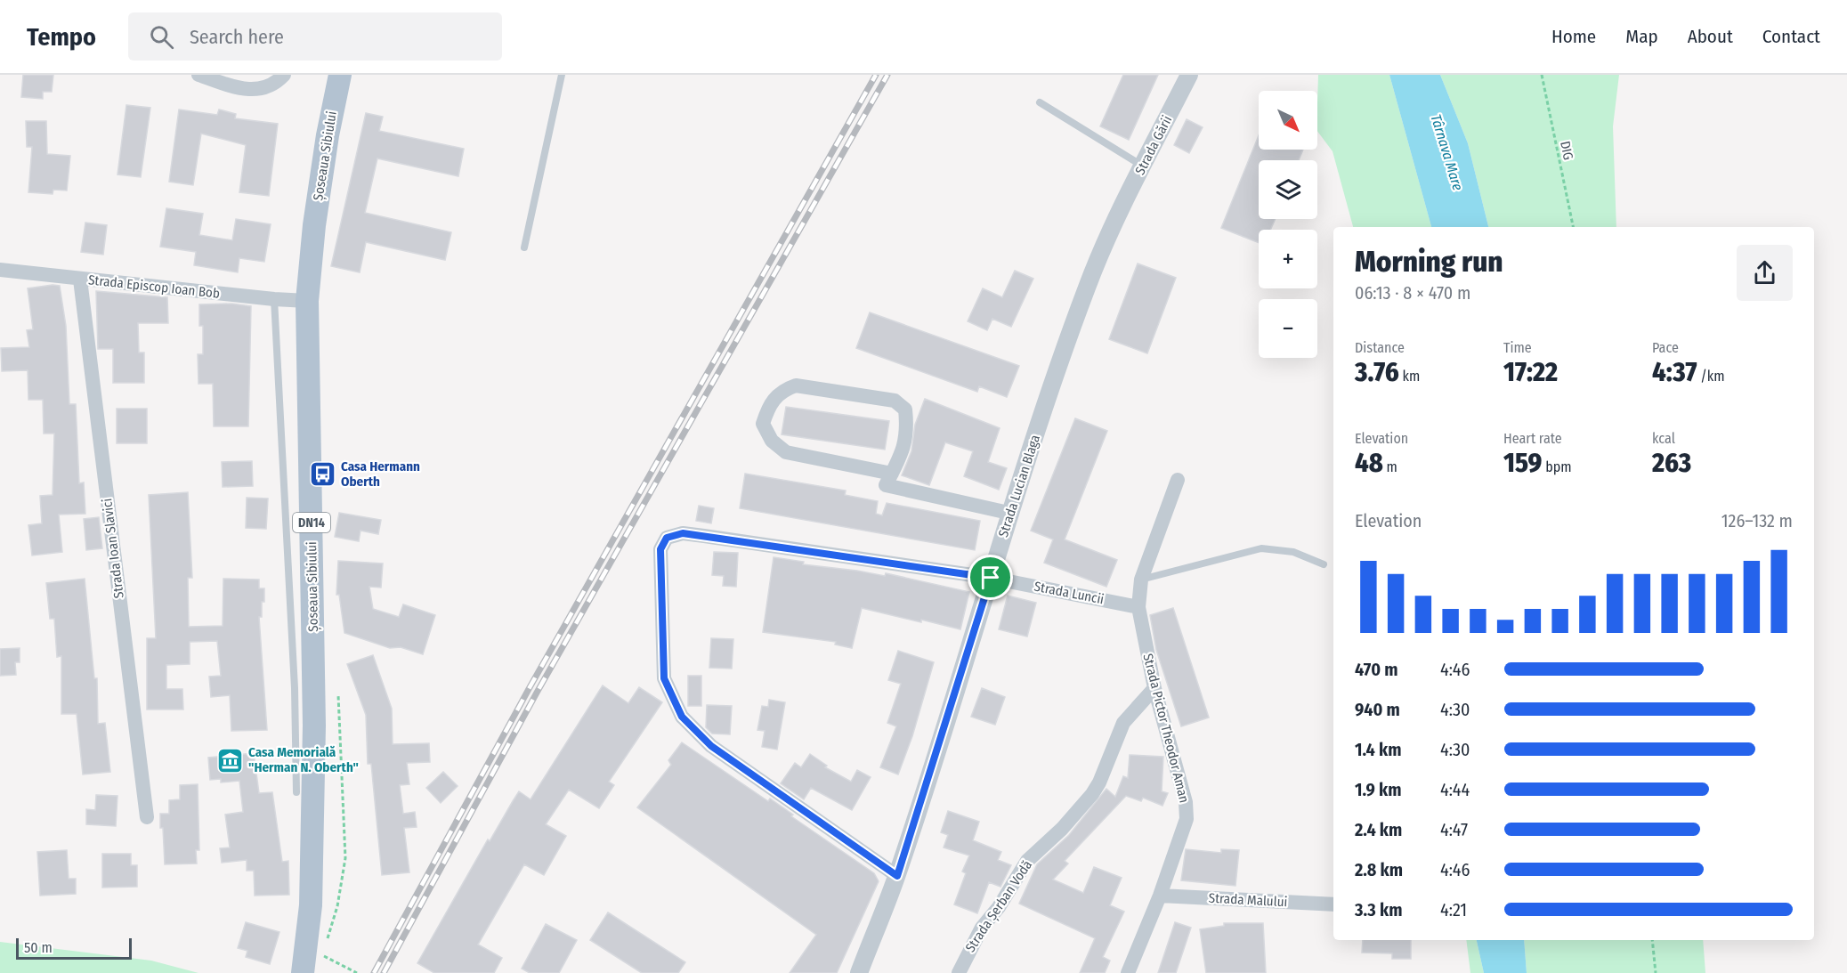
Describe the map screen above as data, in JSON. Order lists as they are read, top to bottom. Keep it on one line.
{"streets":{"main road":["Șoseaua Sibiului","DN14"],"street":["Strada Gării","Strada Episcop Ioan Bob","Strada Lucian Blaga","Strada Ioan Slavici","Strada Luncii","Strada Pictor Theodor Aman","Strada Malului","Strada Șerban Vodă"],"path":["DIG"]},"crossings":[["Strada Gării","Strada Lucian Blaga"],["Șoseaua Sibiului","Strada Episcop Ioan Bob"],["Strada Episcop Ioan Bob","Strada Ioan Slavici"],["Strada Lucian Blaga","Strada Luncii"],["Strada Luncii","Strada Pictor Theodor Aman"],["Strada Pictor Theodor Aman","Strada Malului"],["Strada Pictor Theodor Aman","Strada Șerban Vodă"]],"water":["Târnava Mare"],"places":{"bus stop":["Casa Hermann Oberth"],"museum":["Casa Memorială \"Herman N. Oberth\""]},"scale_bar":"50 m","north":"bottom right","page":{"header":"Tempo","search":"Search here","nav":["Home","Map","About","Contact"],"map_buttons":["+","−"],"heading":["Morning run","06:13 · 8 × 470 m"],"stats":[["Distance","3.76 km"],["Time","17:22"],["Pace","4:37 /km"],["Elevation","48 m"],["Heart rate","159 bpm"],["kcal","263"]],"chart":["Elevation","126–132 m"],"list":[{"name":"470 m","note":"4:46"},{"name":"940 m","note":"4:30"},{"name":"1.4 km","note":"4:30"},{"name":"1.9 km","note":"4:44"},{"name":"2.4 km","note":"4:47"},{"name":"2.8 km","note":"4:46"},{"name":"3.3 km","note":"4:21"}],"scale":"50 m"}}
